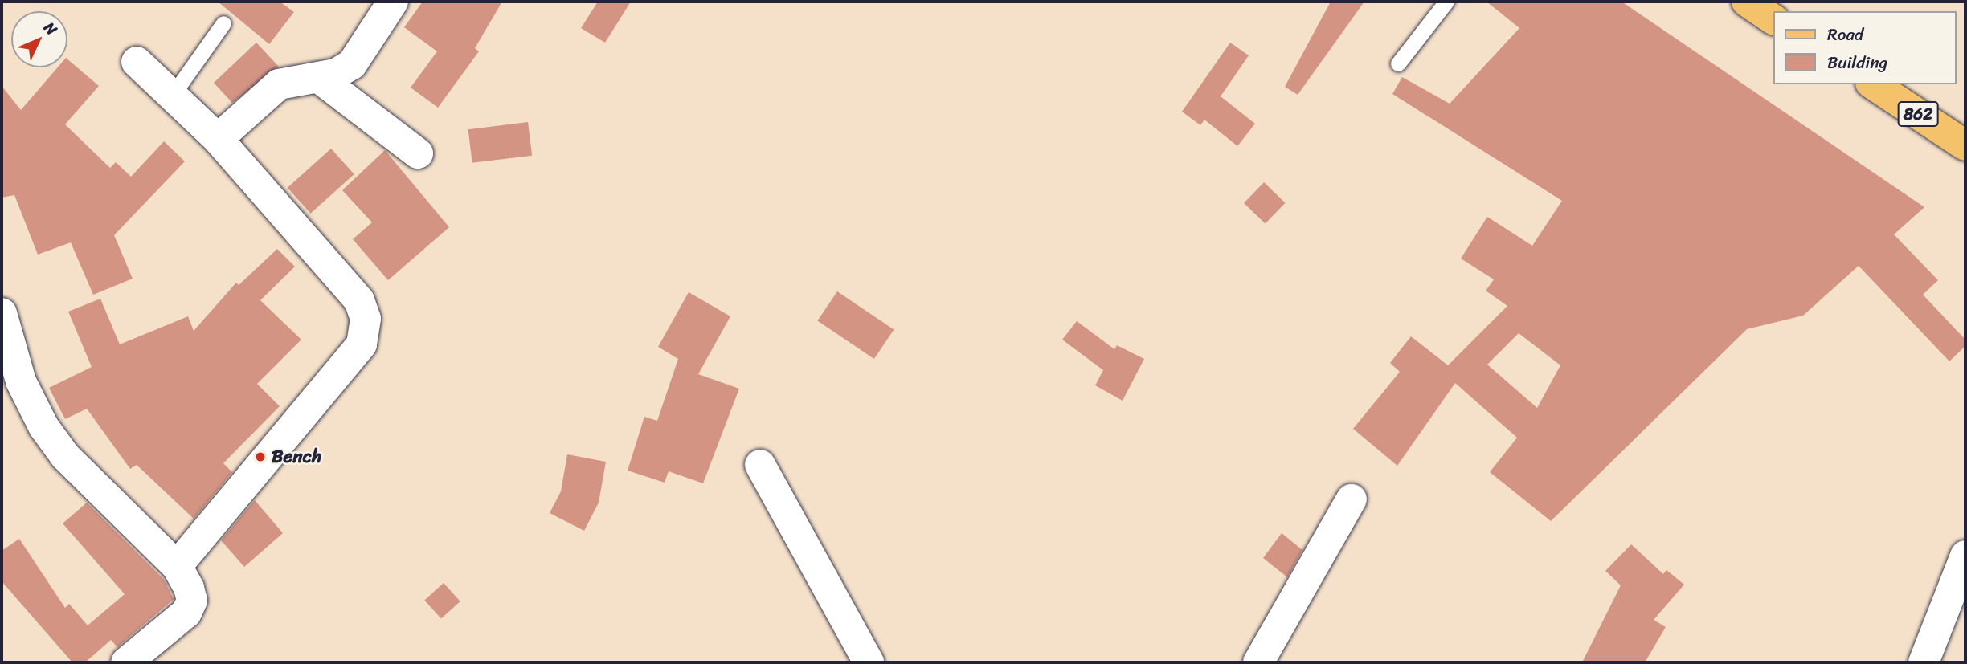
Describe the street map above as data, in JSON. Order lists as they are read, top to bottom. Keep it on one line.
{"streets":{"main road":["862"]},"places":["Bench"],"legend":["Road","Building"],"north":"top right"}
